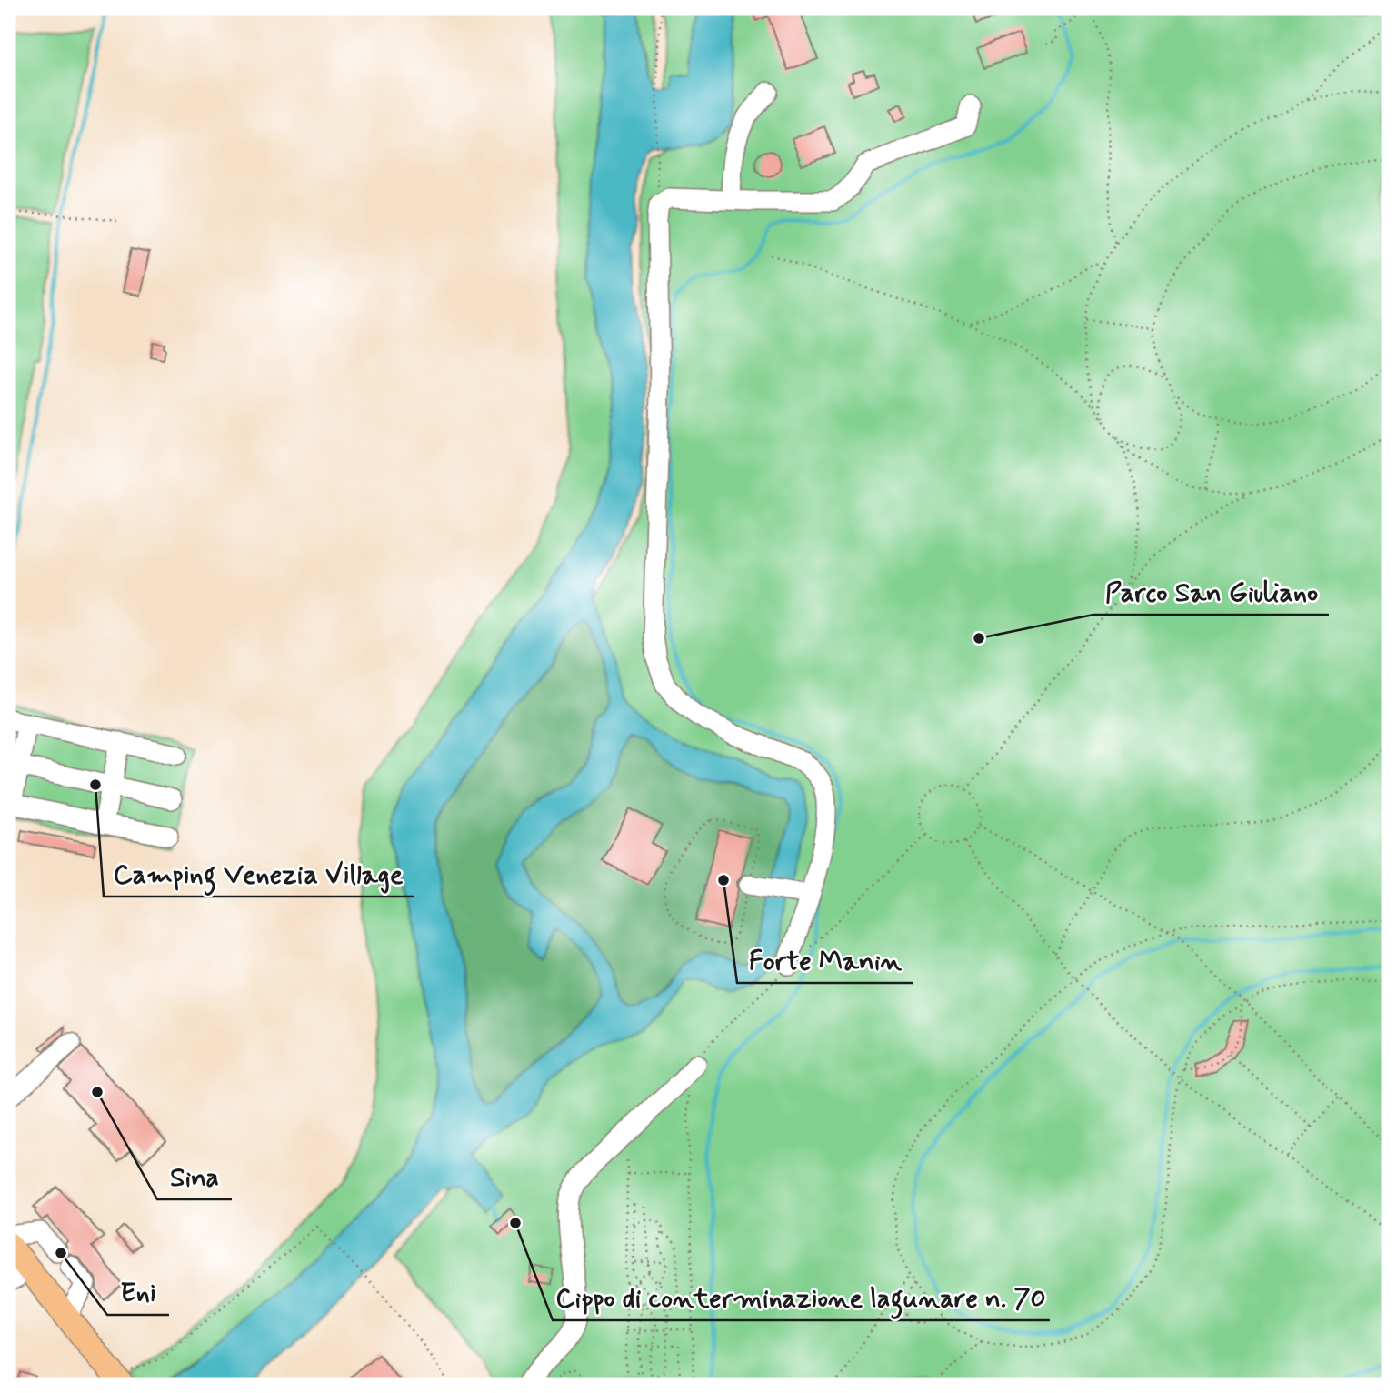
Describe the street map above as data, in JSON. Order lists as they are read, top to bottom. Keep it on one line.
{"places":["Parco San Giuliano","Camping Venezia Village","Forte Manin","Sina","Cippo di conterminazione lagunare n. 70","Eni"]}
